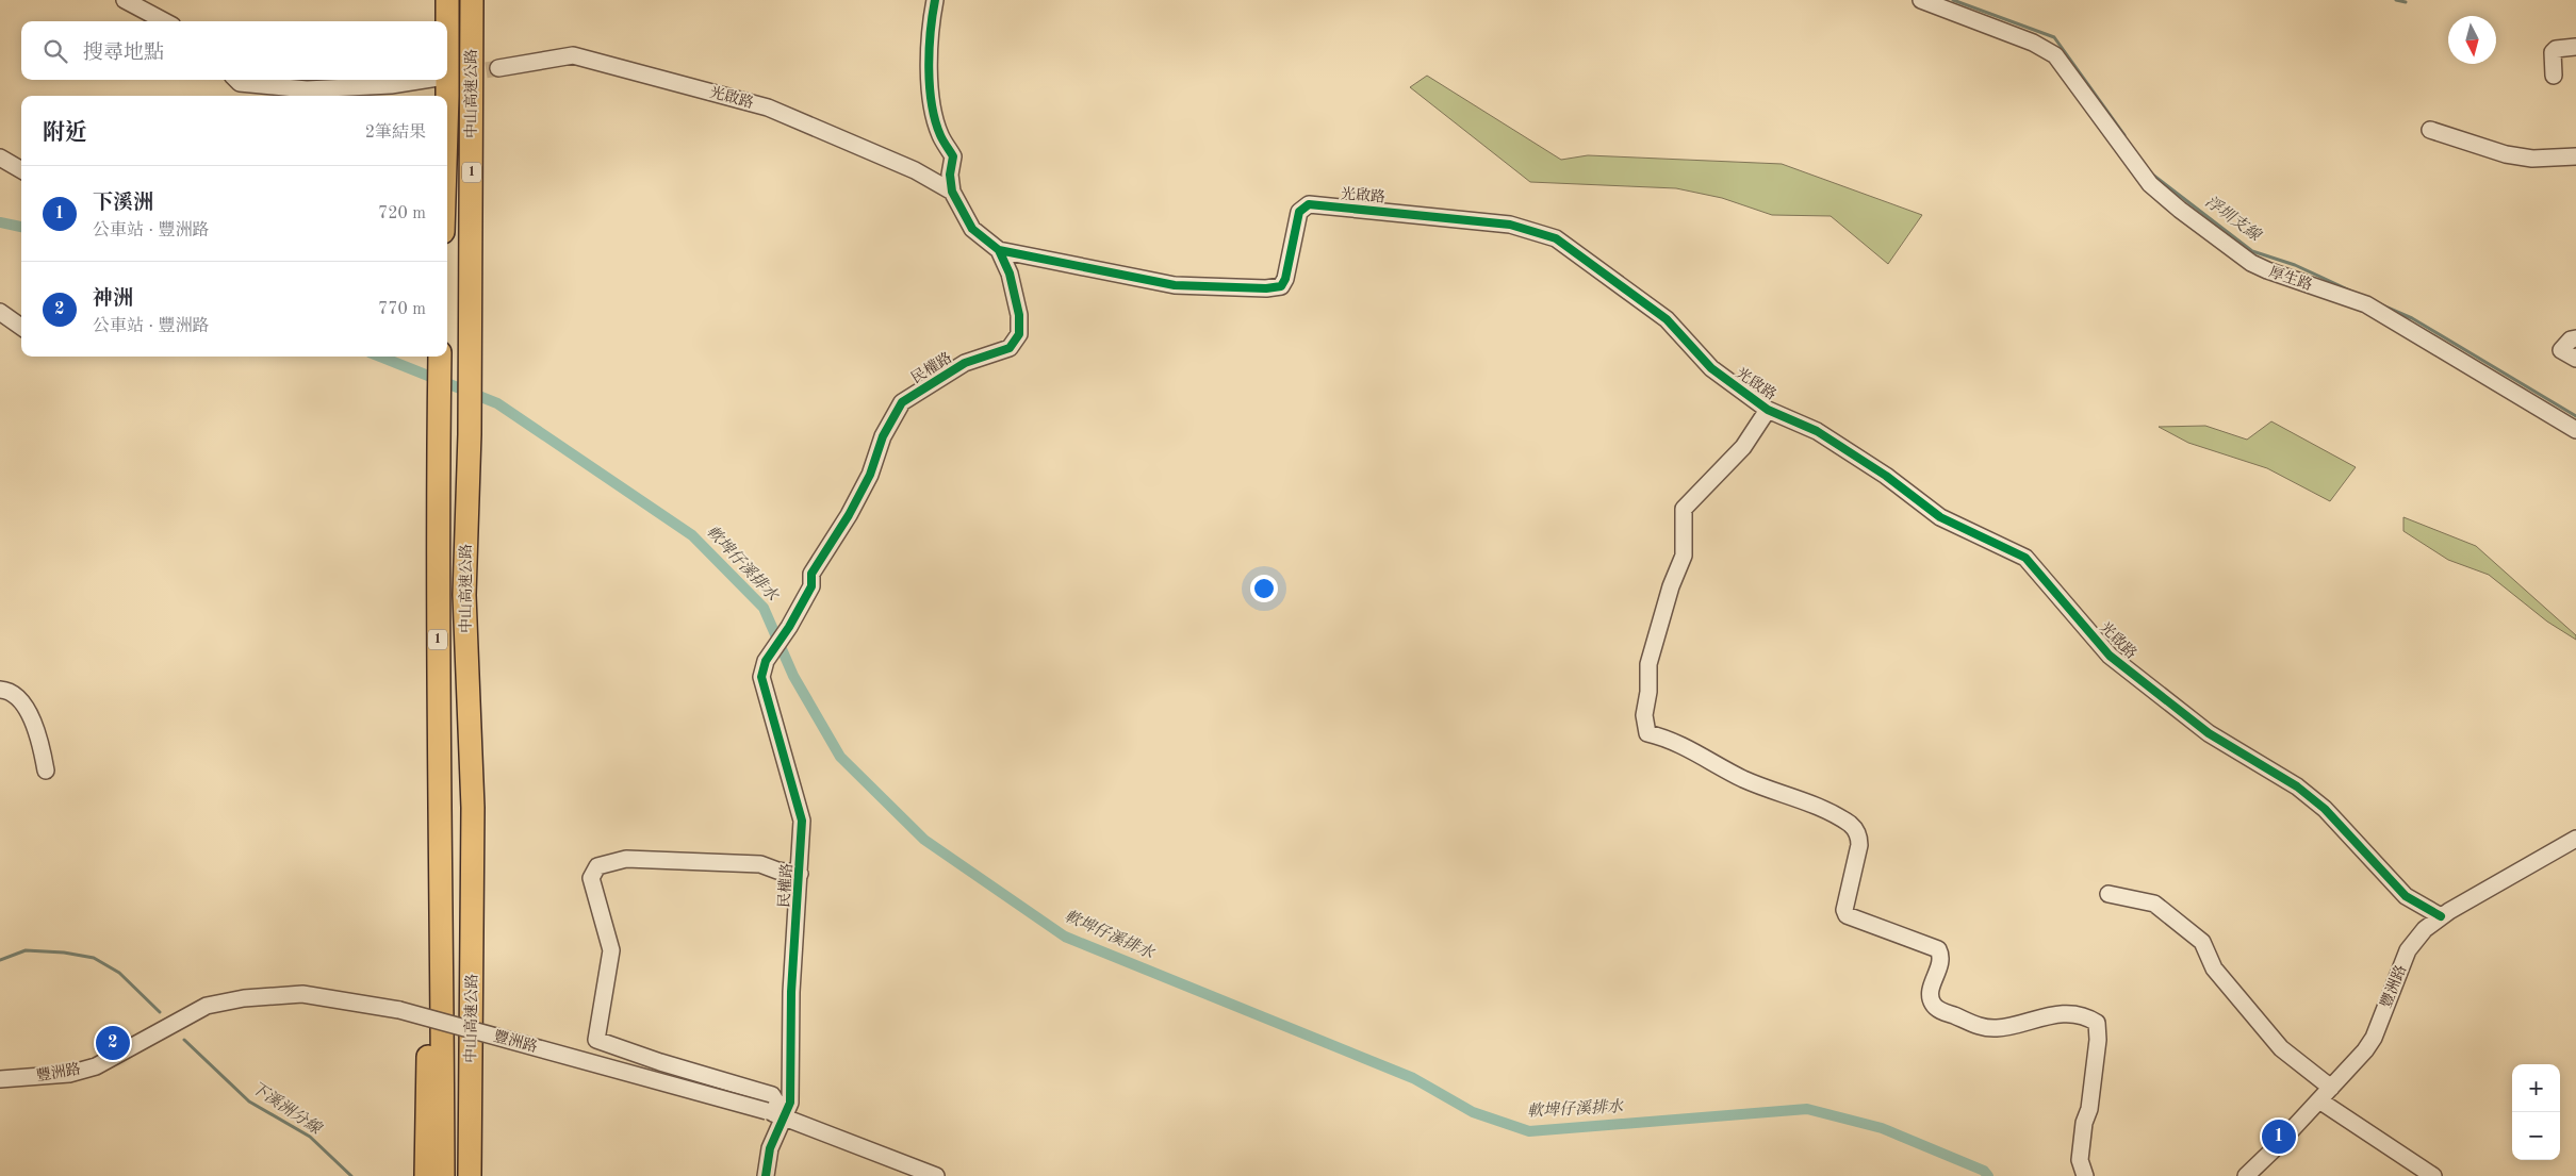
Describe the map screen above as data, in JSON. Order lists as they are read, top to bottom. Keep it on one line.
{"streets":{"highway":["中山高速公路","1"],"street":["光啟路","厚生路","民權路","豐洲路"]},"crossings":[["光啟路","民權路"],["光啟路","豐洲路"],["民權路","豐洲路"]],"water":["浮圳支線","軟埤仔溪排水","下溪洲分線"],"north":"bottom","page":{"search":"搜尋地點","heading":["附近","2筆結果"],"list":[{"mark":"1","name":"下溪洲","note":"公車站 · 豐洲路","value":"720 m"},{"mark":"2","name":"神洲","note":"公車站 · 豐洲路","value":"770 m"}],"pins":["2","1"],"map_buttons":["+","−"]}}
